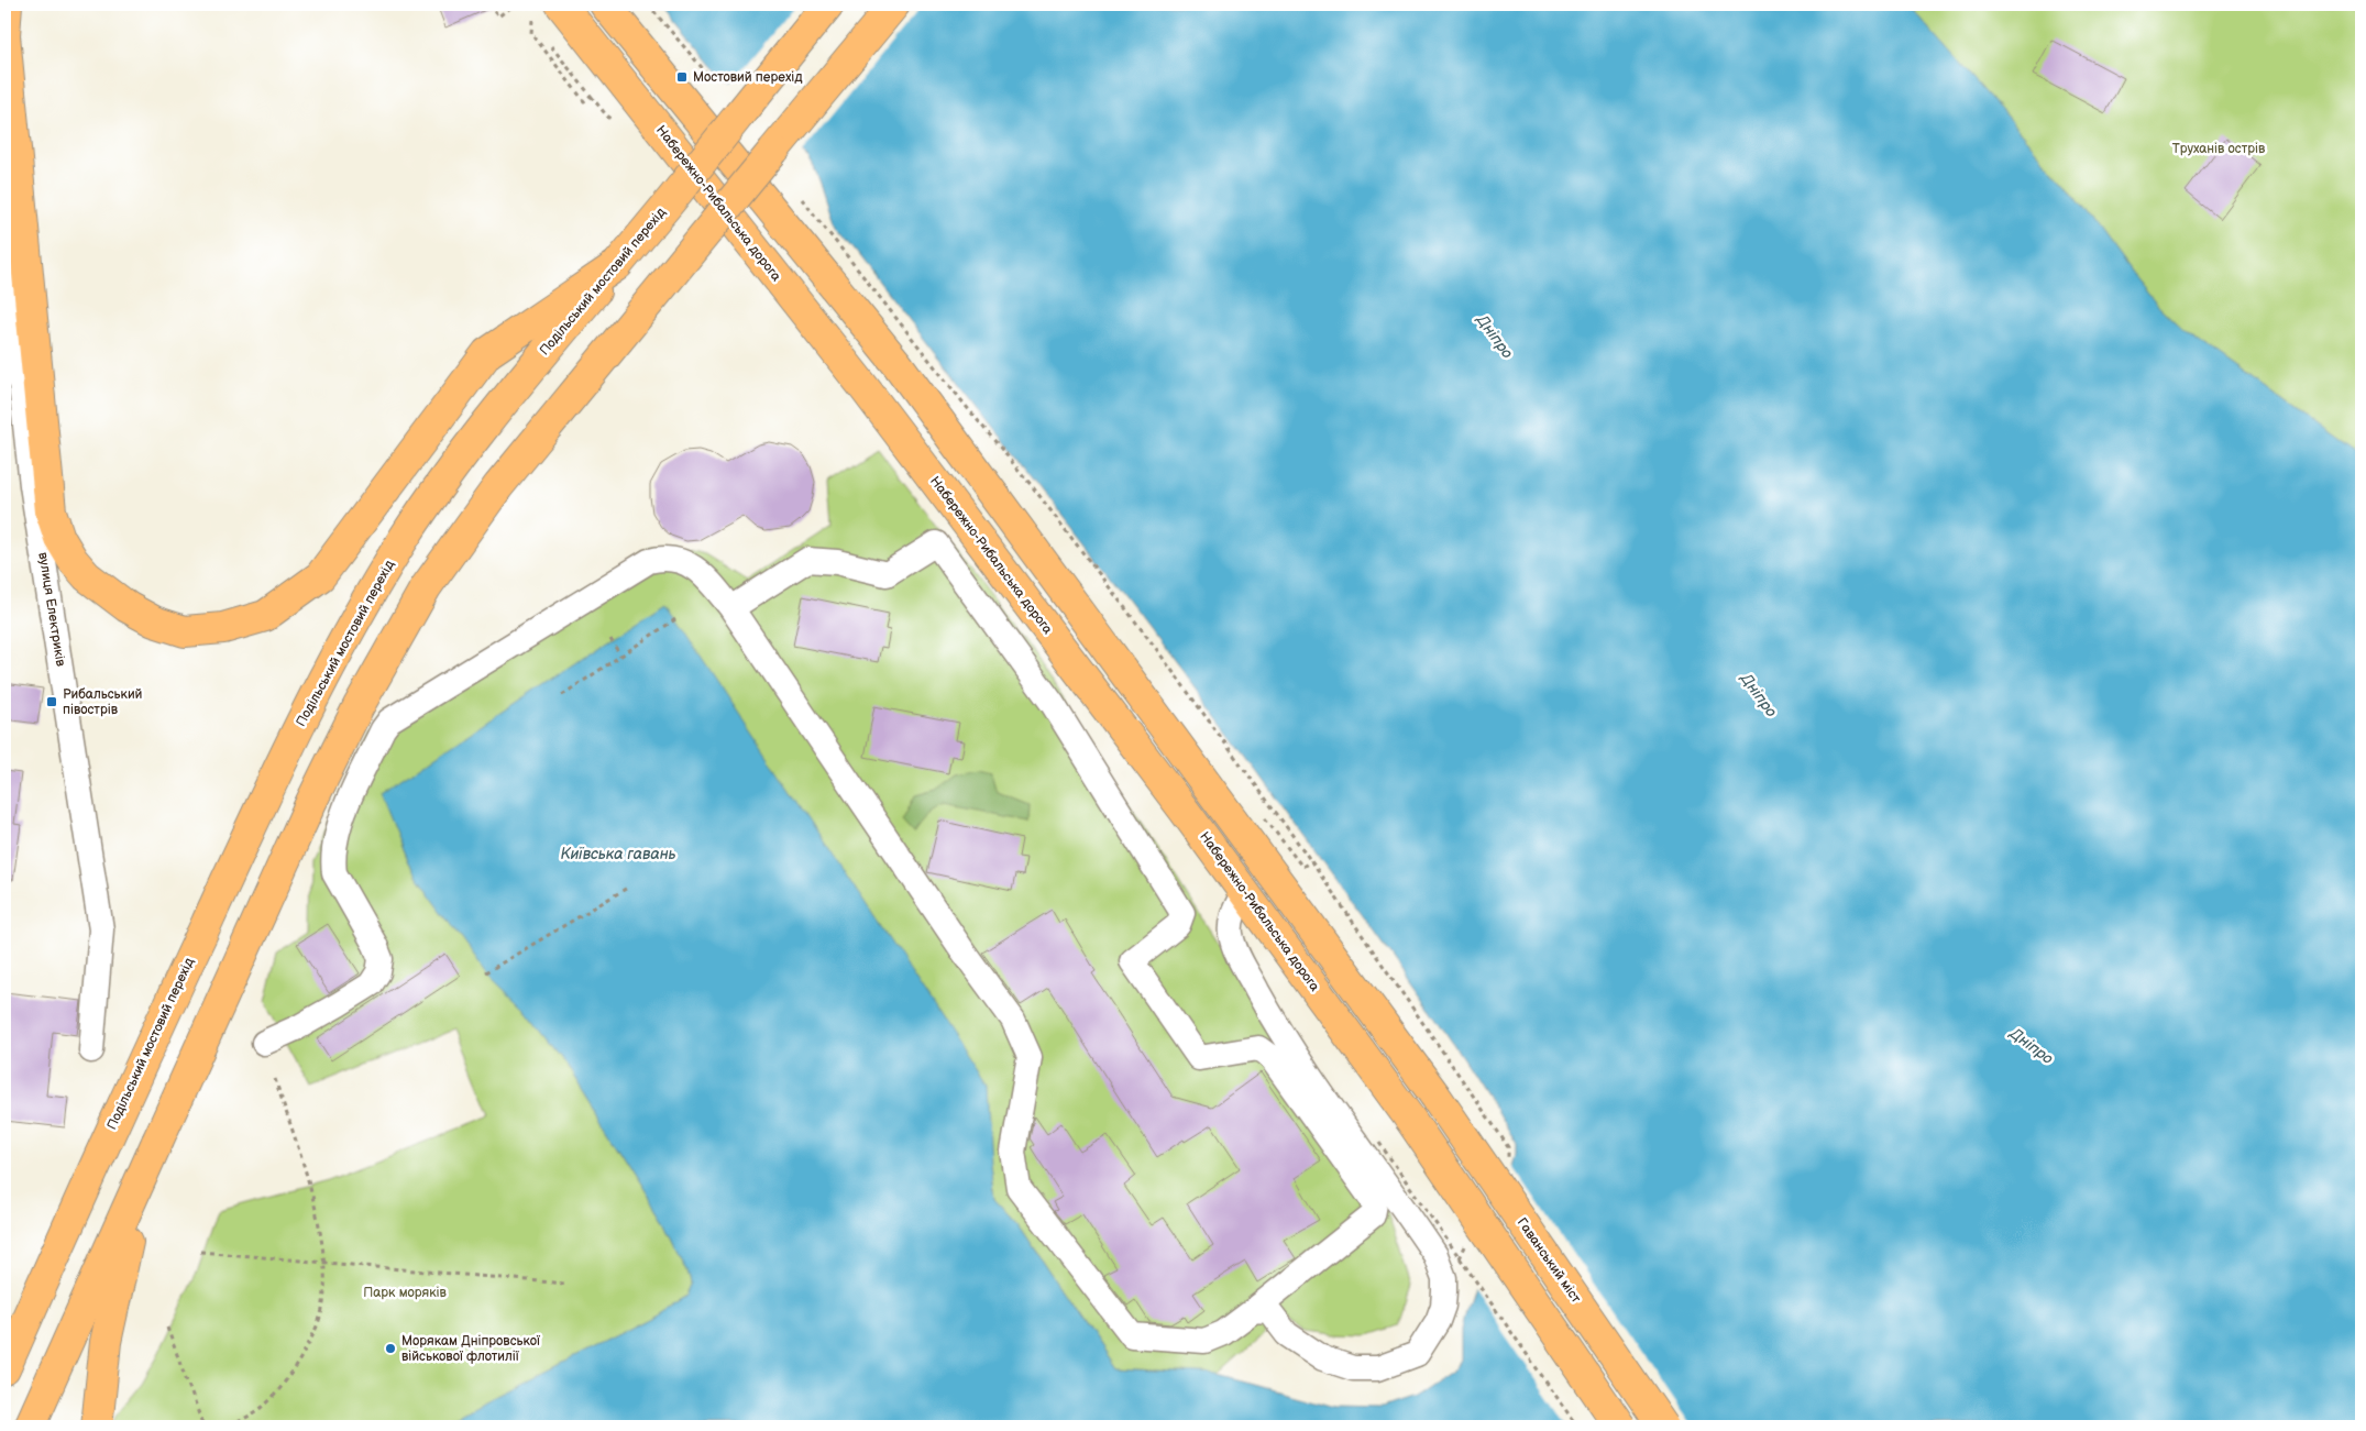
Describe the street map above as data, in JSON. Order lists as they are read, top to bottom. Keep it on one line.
{"streets":{"main road":["Набережно-Рибальська дорога","Подільський мостовий перехід","Гаванський міст"],"street":["вулиця Електриків"]},"water":["Дніпро","Київська гавань"],"parks":["Труханів острів","Парк моряків"],"places":{"transit":["Мостовий перехід","Рибальський півострів"],"other":["Морякам Дніпровської військової флотилії"]}}
